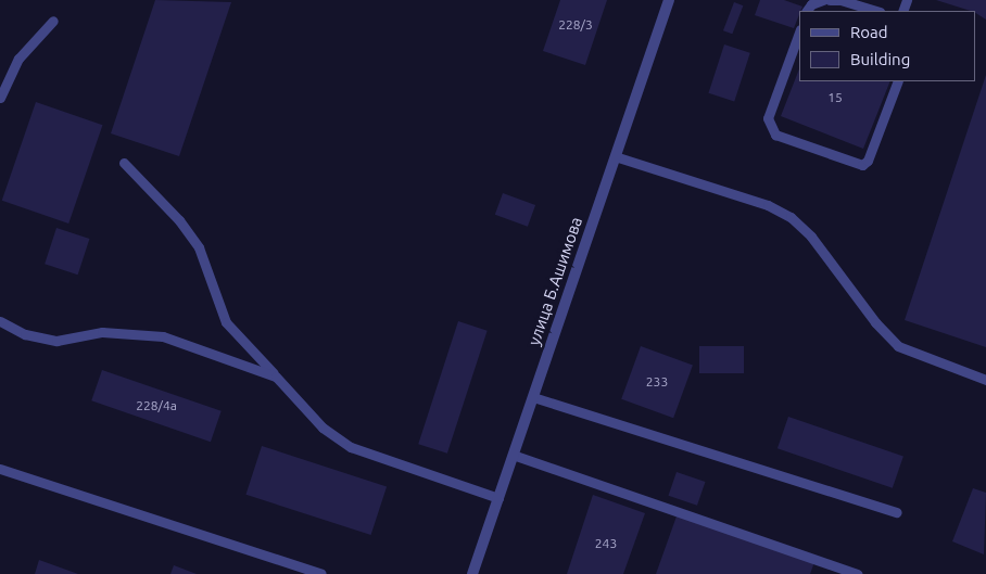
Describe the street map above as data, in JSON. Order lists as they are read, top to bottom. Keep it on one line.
{"streets":{"street":["улица Б.Ашимова"]},"house_numbers":["228/3","15","233","228/4а","243"],"legend":["Road","Building"]}
